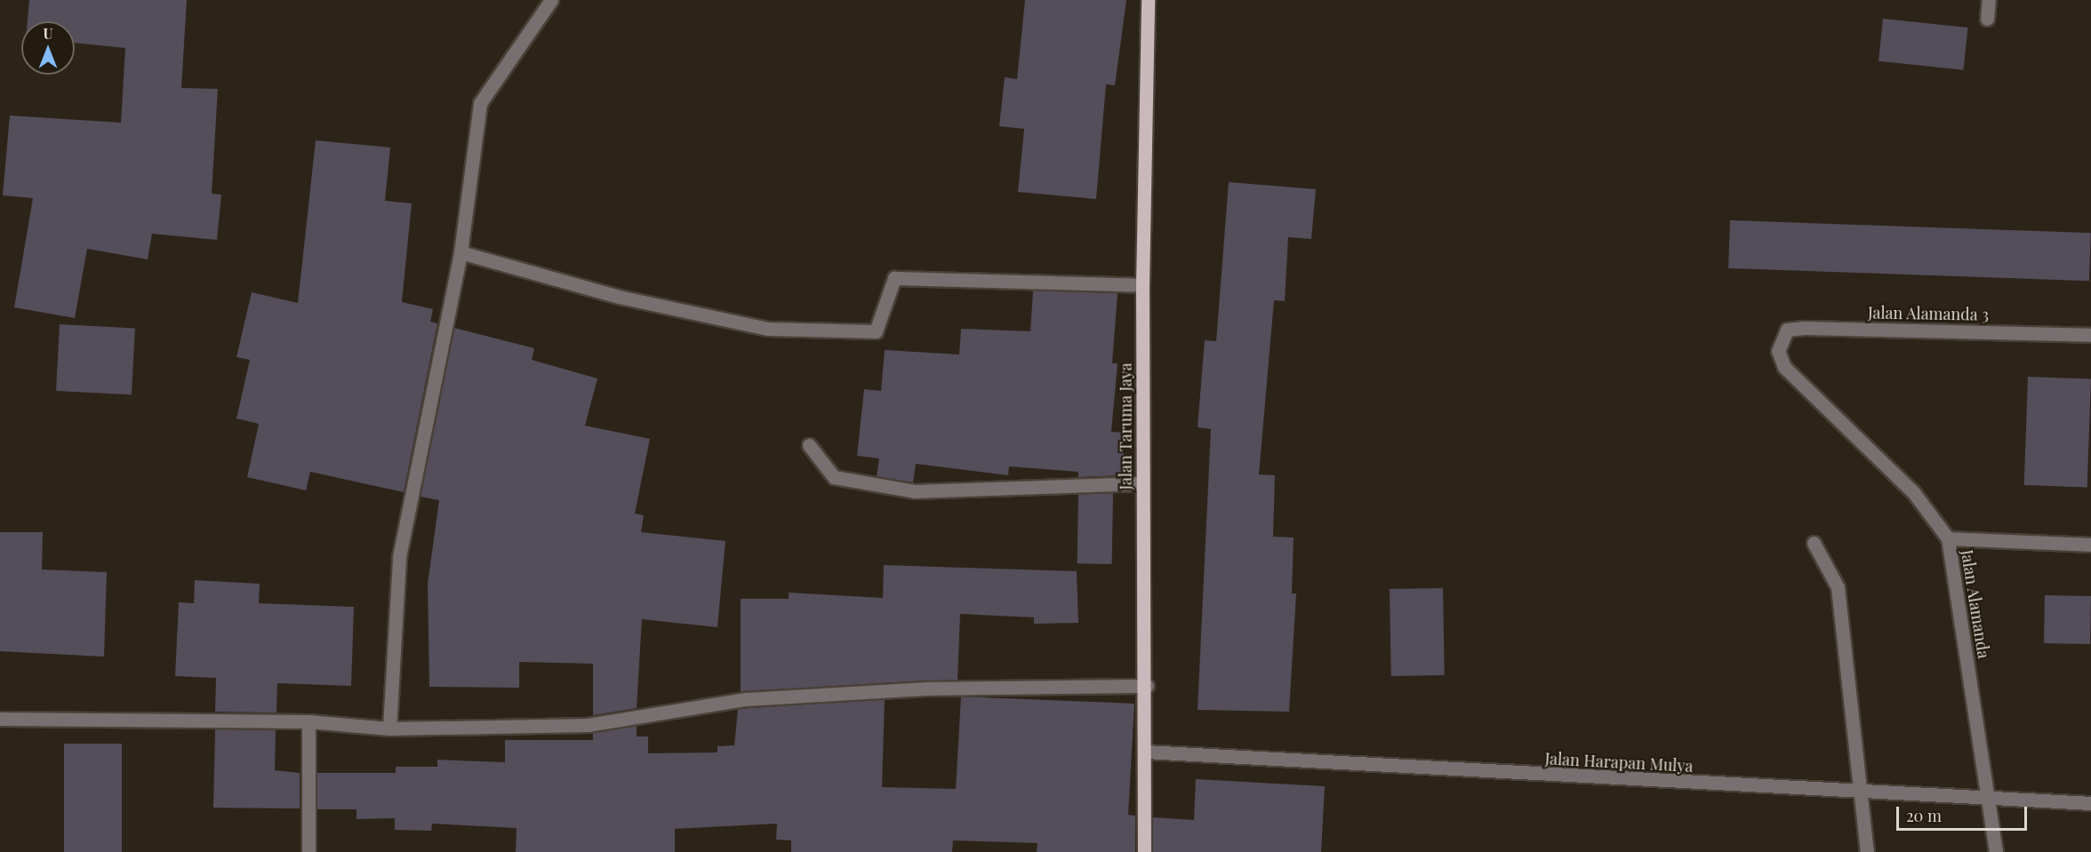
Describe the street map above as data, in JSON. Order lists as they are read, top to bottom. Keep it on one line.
{"streets":{"main road":["Jalan Taruma Jaya"],"street":["Jalan Alamanda 3","Jalan Alamanda","Jalan Harapan Mulya"]},"crossings":[["Jalan Alamanda 3","Jalan Alamanda"],["Jalan Taruma Jaya","Jalan Harapan Mulya"],["Jalan Alamanda","Jalan Harapan Mulya"]],"scale_bar":"20 m","north":"top"}
